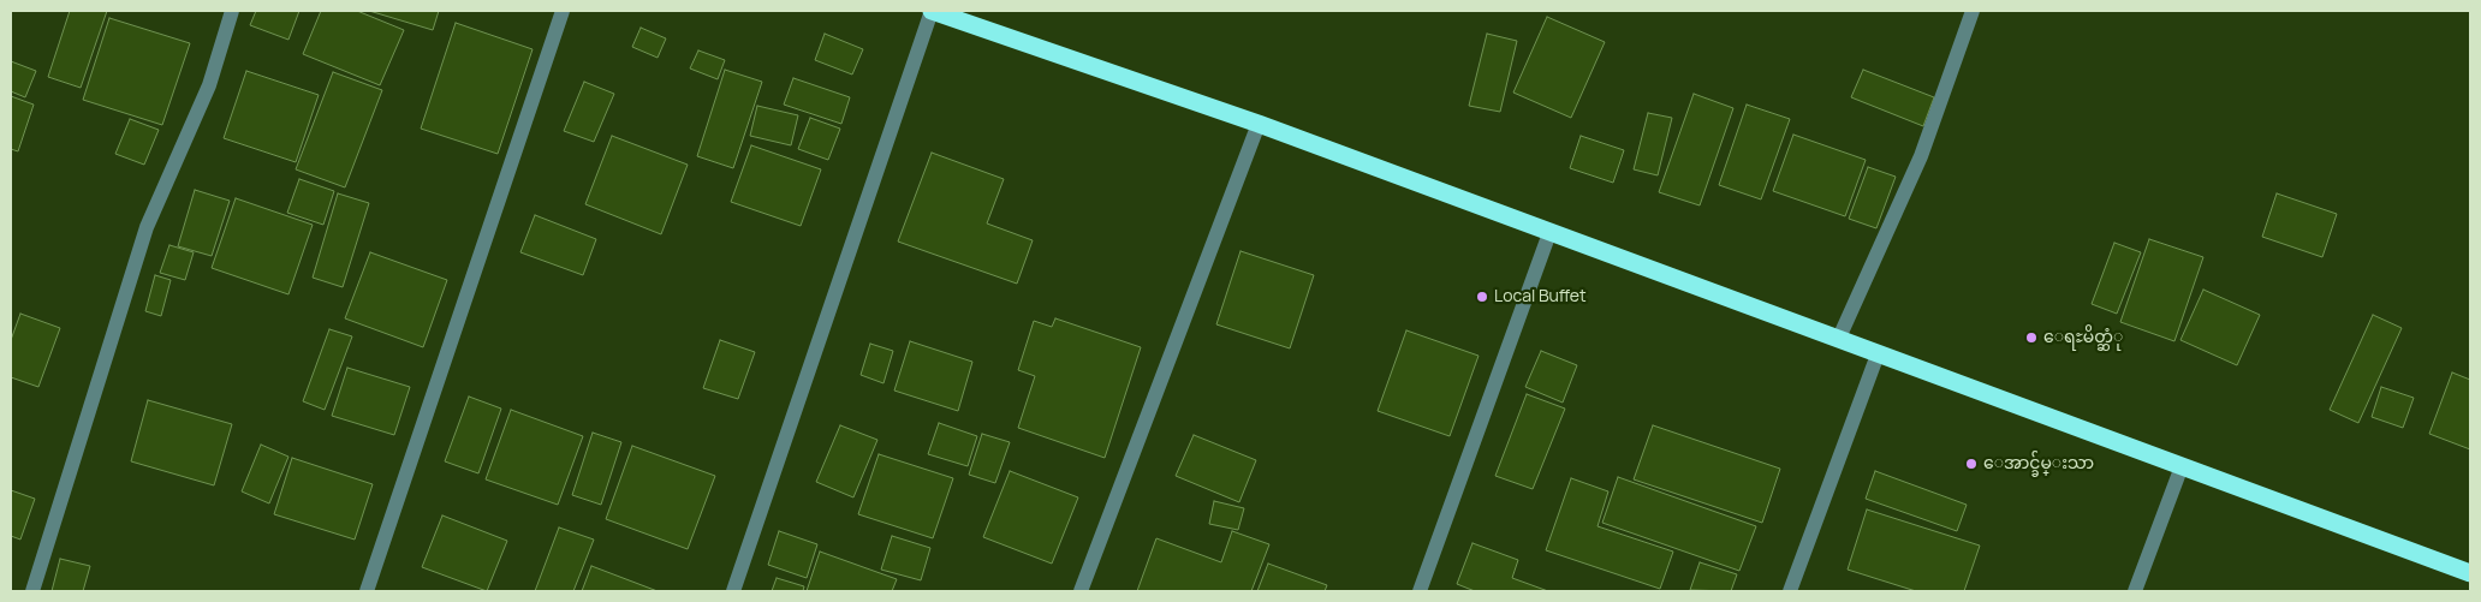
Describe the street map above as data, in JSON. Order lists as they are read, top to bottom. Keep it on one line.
{"places":["Local Buffet","ေရႊမိတ္ဆံု","ေအာင္ခ်မ္းသာ"]}
